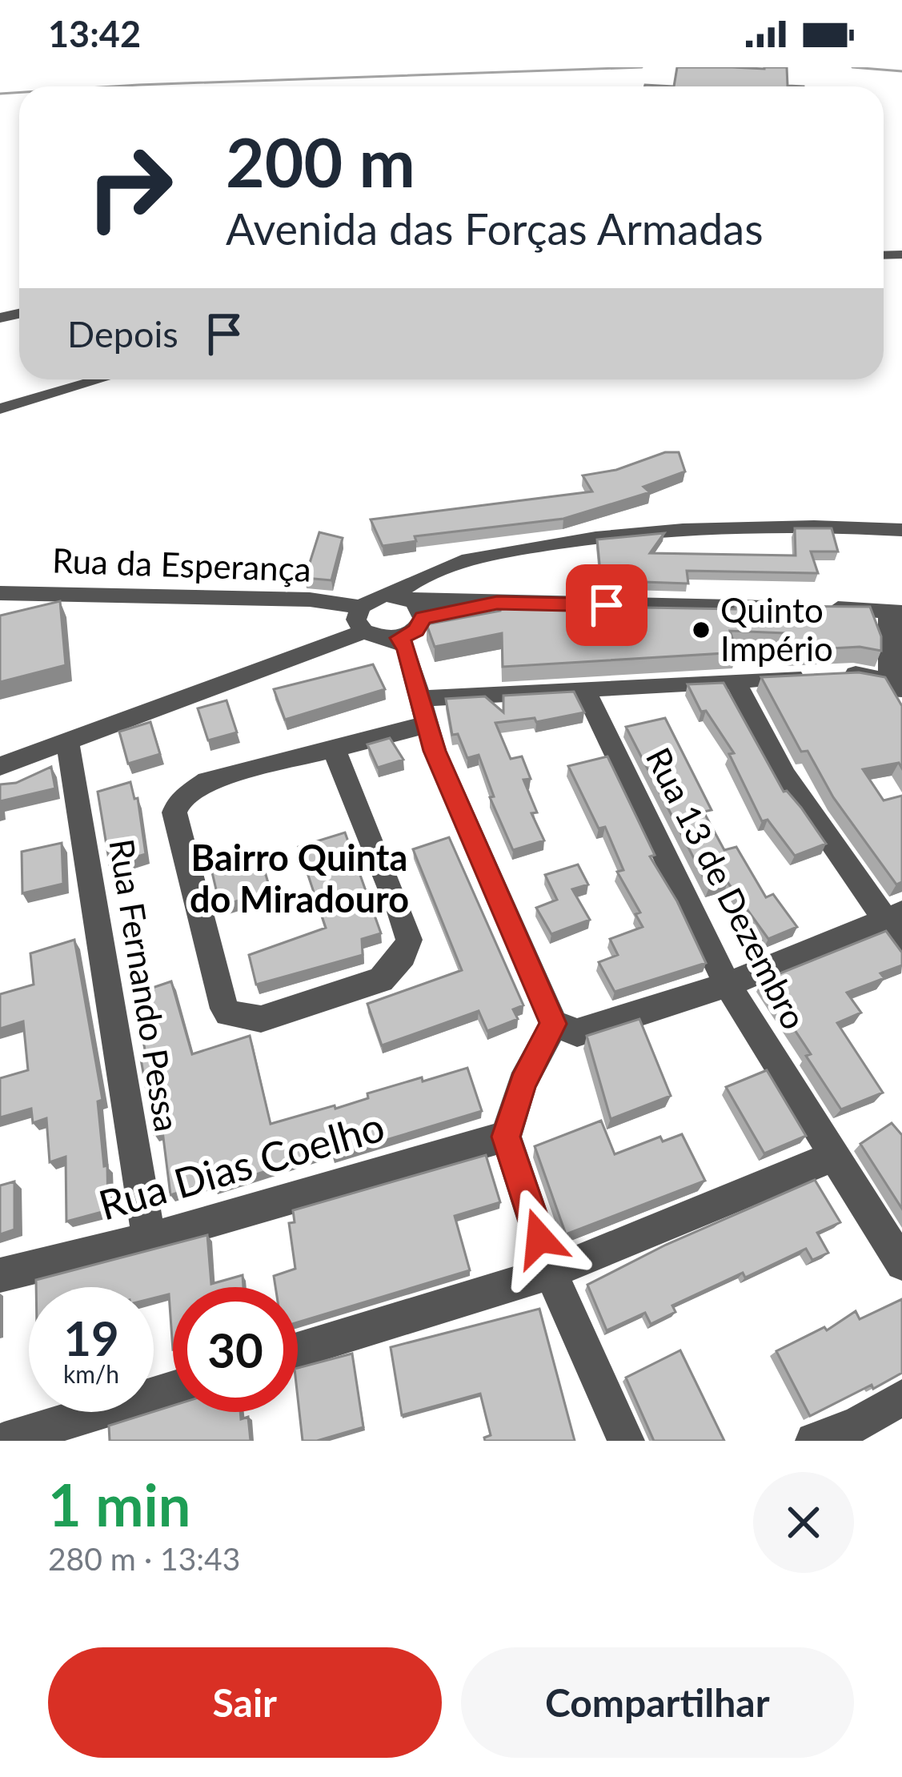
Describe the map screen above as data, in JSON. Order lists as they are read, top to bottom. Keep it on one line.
{"streets":{"street":["Rua da Esperança","Rua 13 de Dezembro","Rua Fernando Pessa","Rua Dias Coelho"]},"crossings":[["Rua Fernando Pessa","Rua Dias Coelho"]],"districts":["Bairro Quinta do Miradouro"],"places":["Quinto Império"],"page":{"status":"13:42","turn":["200 m","Avenida das Forças Armadas"],"then":"Depois","speed":"19 km/h","limit":"30","heading":["1 min","280 m · 13:43"],"buttons":["Sair","Compartilhar"]}}
